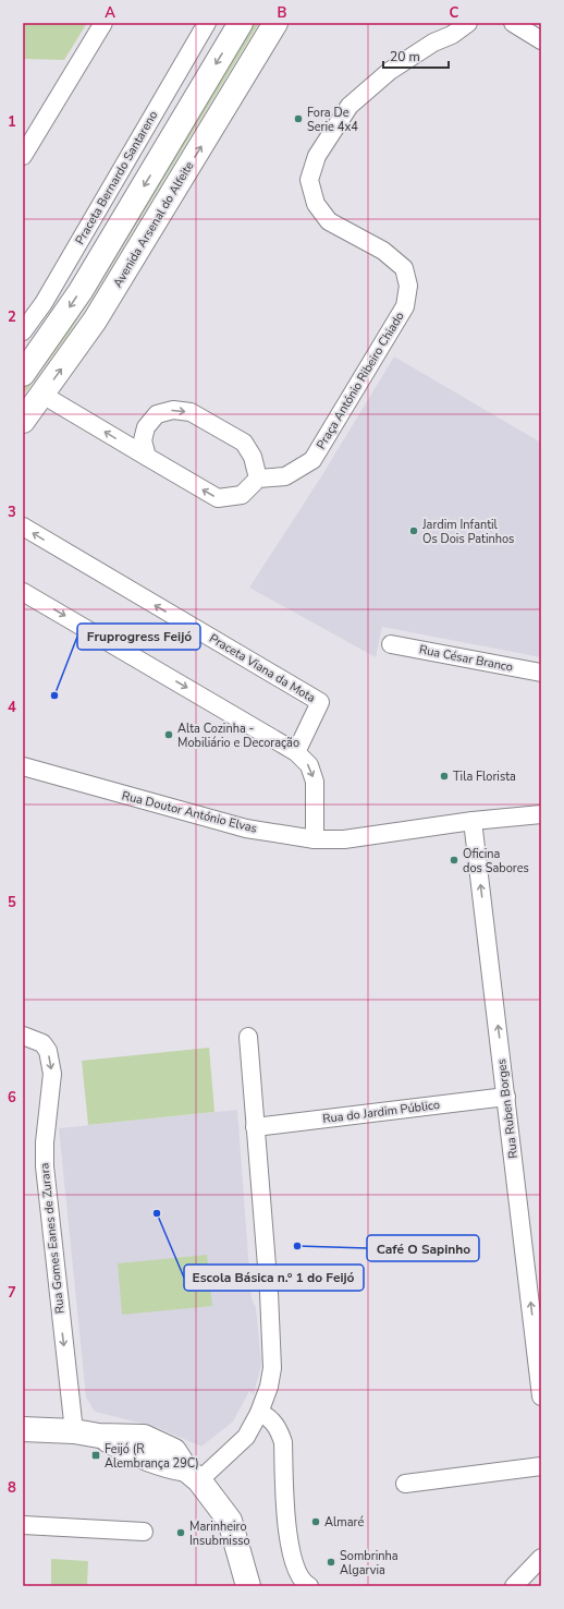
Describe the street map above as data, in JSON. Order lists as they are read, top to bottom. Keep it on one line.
{"streets":{"main road":["Avenida Arsenal do Alfeite"],"street":["Praceta Bernardo Santareno","Praça António Ribeiro Chiado","Rua César Branco","Praceta Viana da Mota","Rua Doutor António Elvas","Rua Ruben Borges","Rua do Jardim Público","Rua Gomes Eanes de Zurara"]},"crossings":[["Rua Doutor António Elvas","Rua Ruben Borges"],["Rua Ruben Borges","Rua do Jardim Público"]],"one_way":["Rua Ruben Borges","Rua Gomes Eanes de Zurara"],"places":{"other":["Fora De Serie 4x4","Jardim Infantil Os Dois Patinhos","Fruprogress Feijó","Alta Cozinha - Mobiliário e Decoração","Tila Florista","Oficina dos Sabores","Escola Básica n.º 1 do Feijó","Café O Sapinho","Almaré","Marinheiro Insubmisso","Sombrinha Algarvia"],"transit":["Feijó (R Alembrança 29C)"]},"scale_bar":"20 m","grid":{"columns":["A","B","C"],"rows":["1","2","3","4","5","6","7","8"]}}
